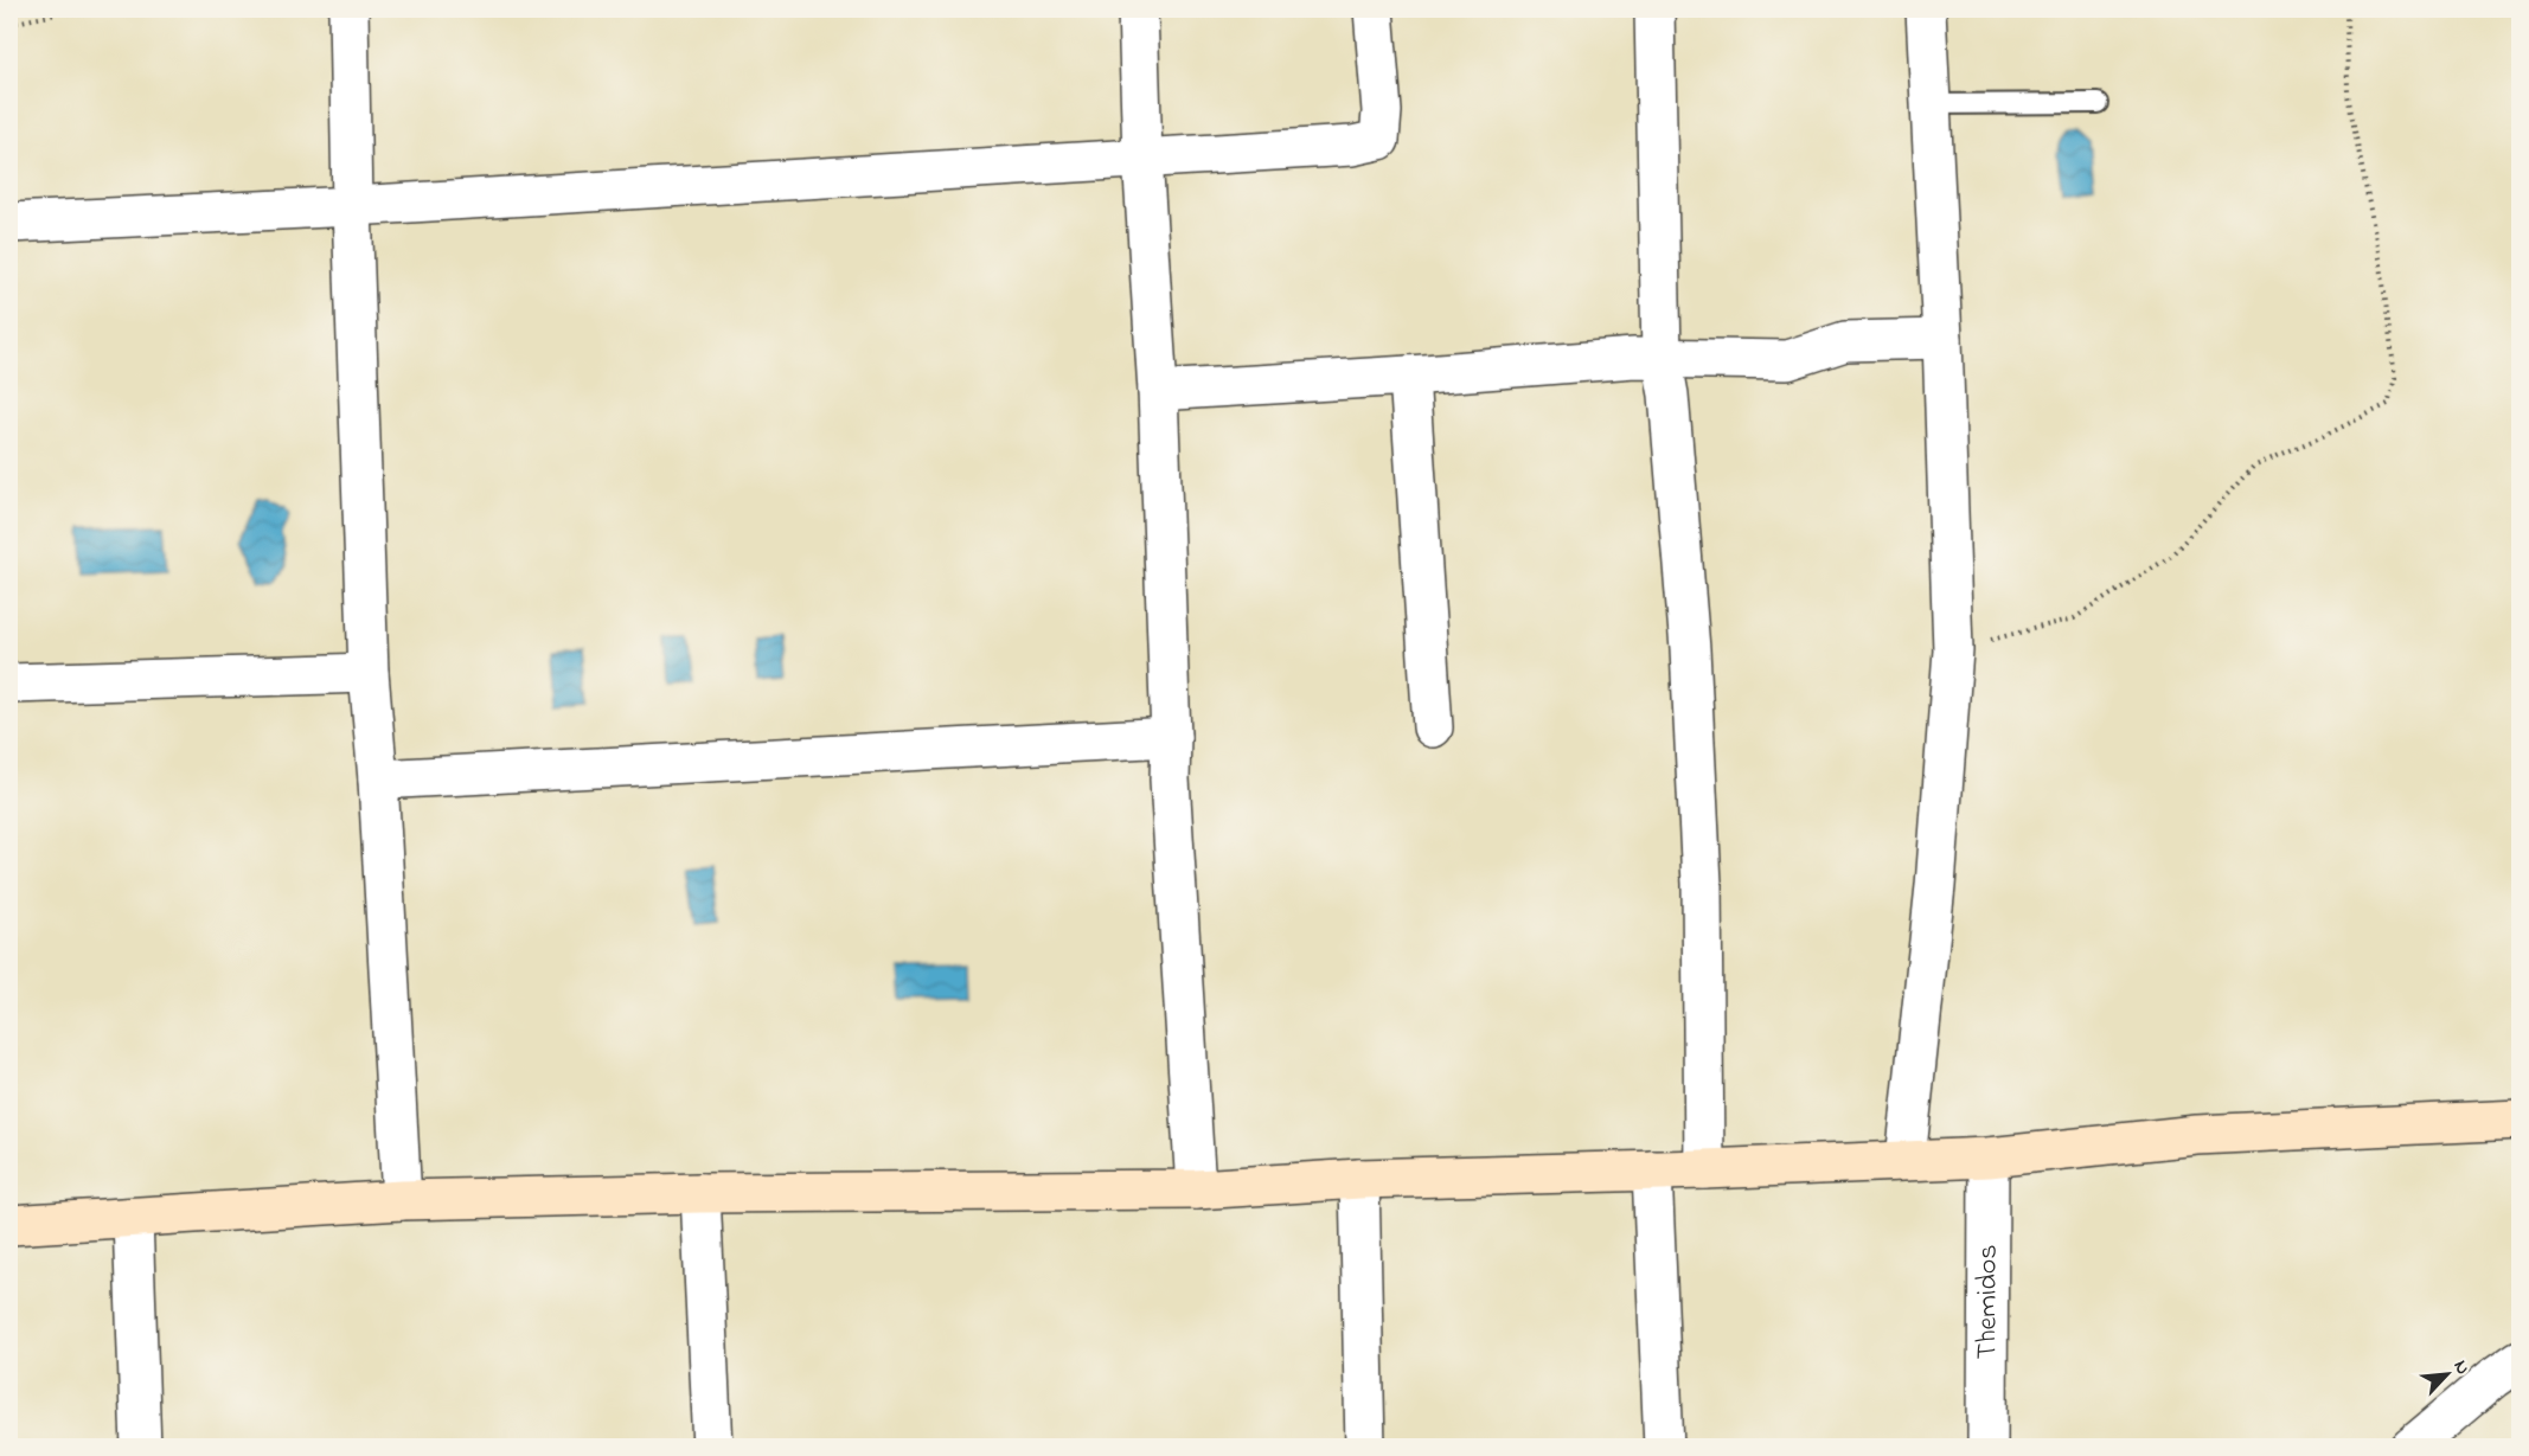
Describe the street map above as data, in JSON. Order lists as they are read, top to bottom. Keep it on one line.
{"streets":{"street":["Themidos"]},"north":"top right"}
